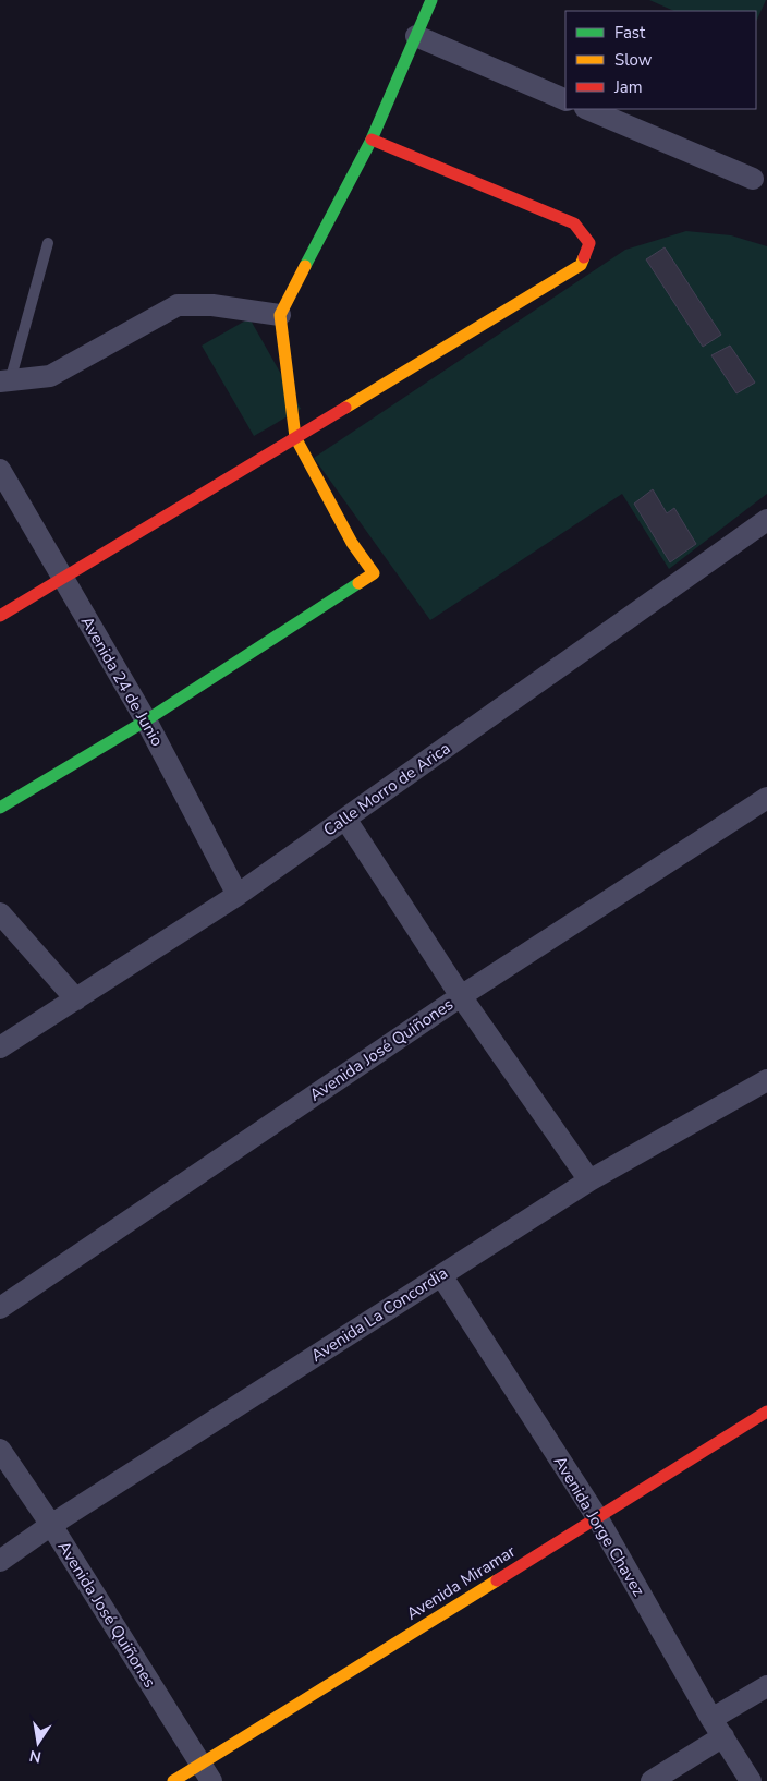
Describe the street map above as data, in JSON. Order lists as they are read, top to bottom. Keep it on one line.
{"streets":{"street":["Avenida 24 de Junio","Calle Morro de Arica","Avenida José Quiñones","Avenida La Concordia","Avenida Jorge Chavez","Avenida Miramar"]},"crossings":[["Avenida 24 de Junio","Calle Morro de Arica"],["Avenida José Quiñones","Avenida La Concordia"],["Avenida José Quiñones","Avenida Miramar"],["Avenida La Concordia","Avenida Jorge Chavez"],["Avenida Jorge Chavez","Avenida Miramar"]],"legend":["Fast","Slow","Jam"],"north":"bottom"}
